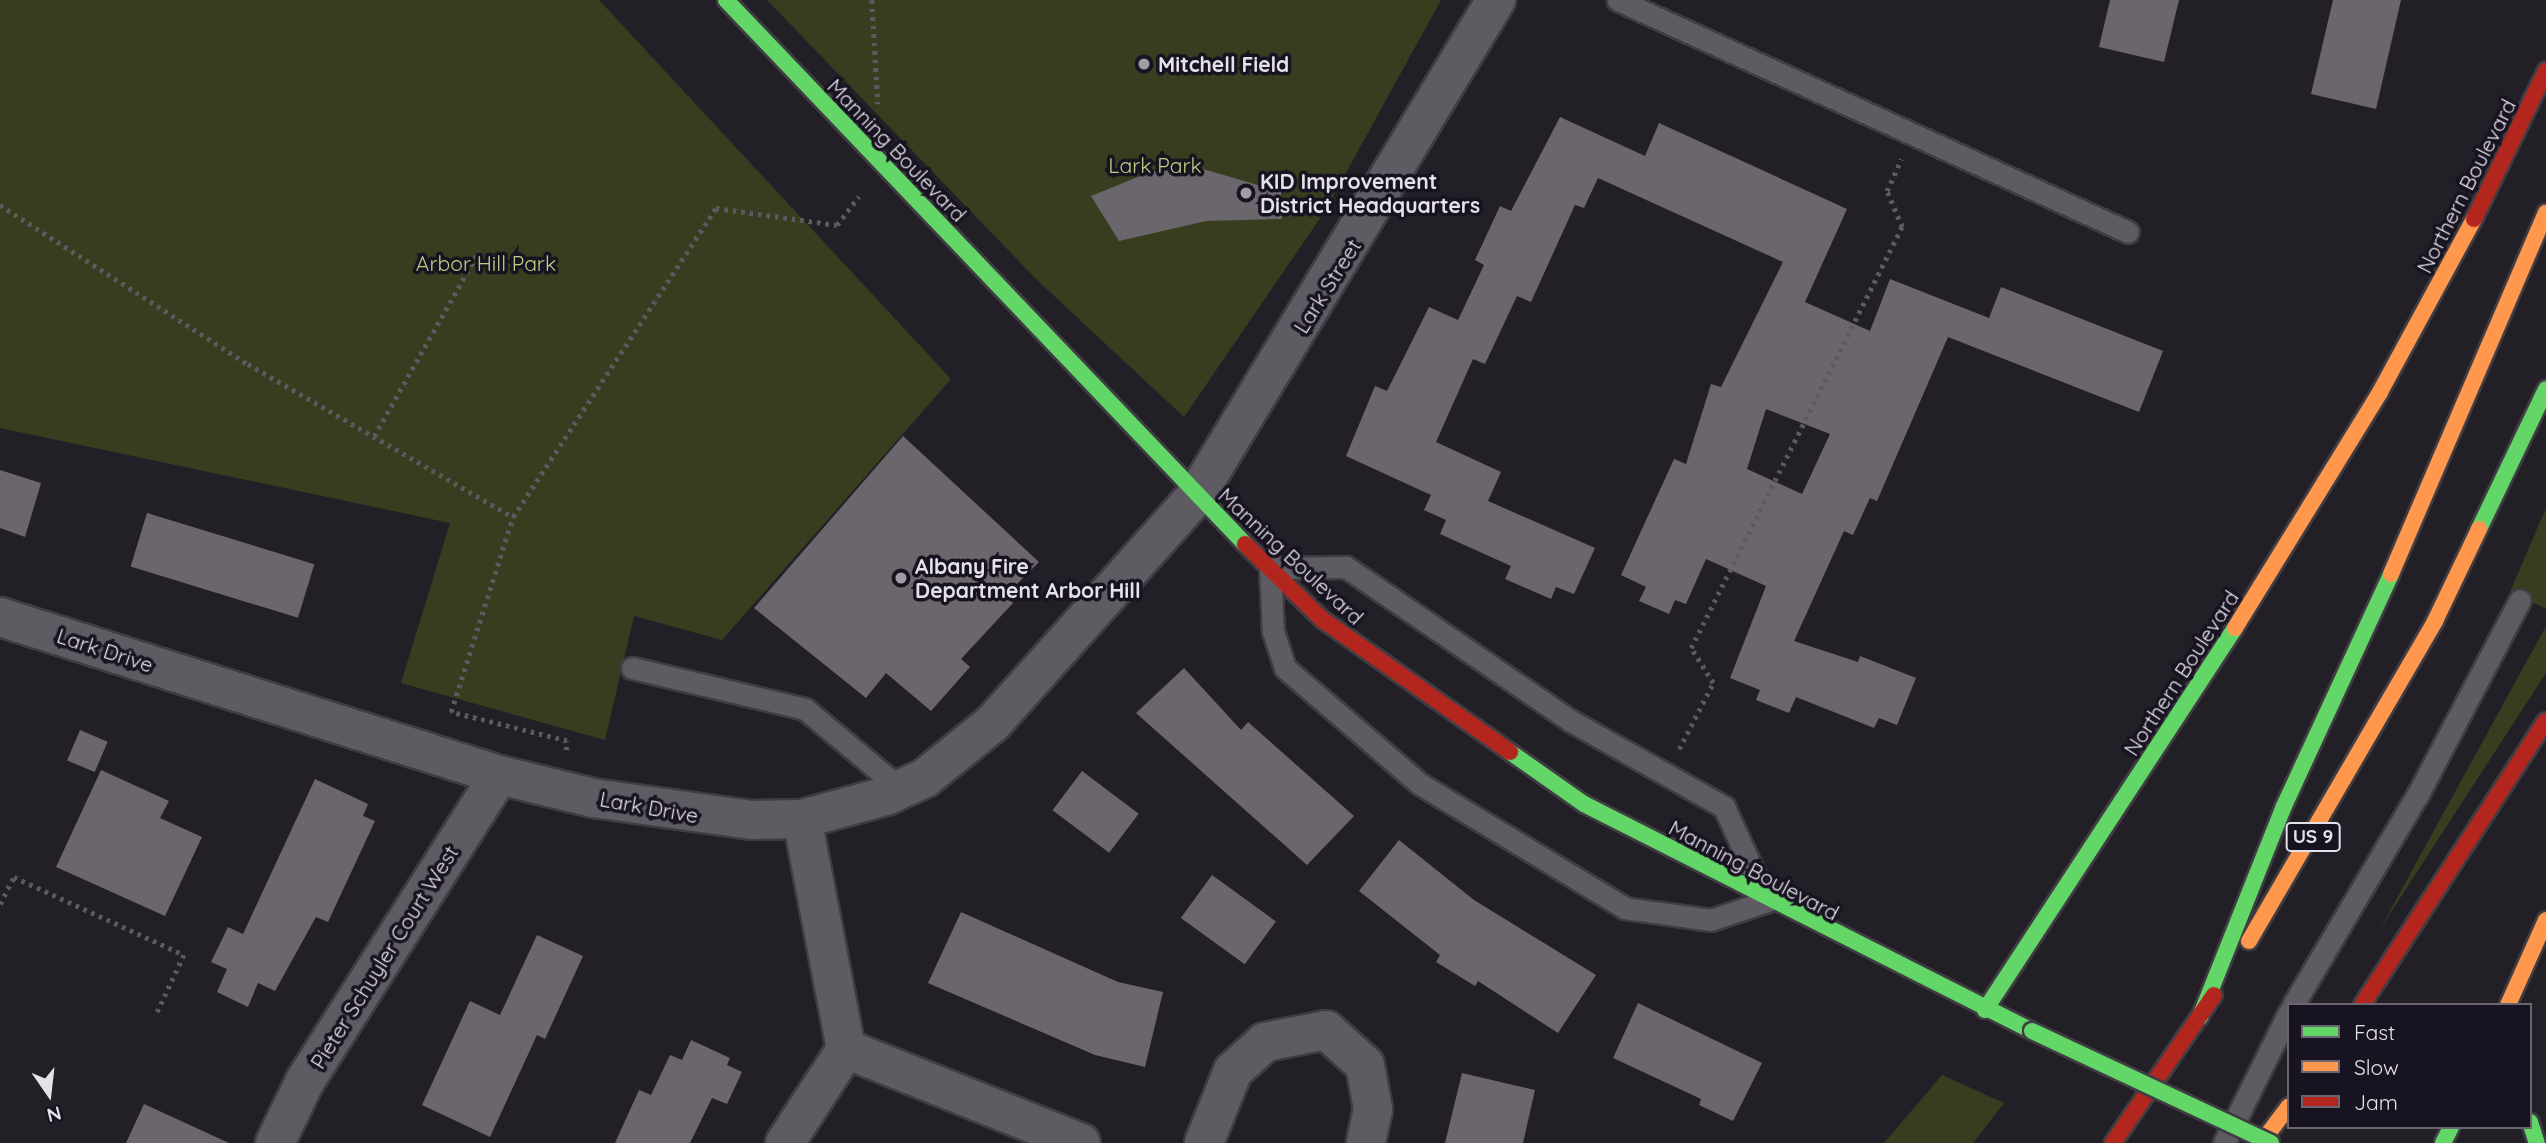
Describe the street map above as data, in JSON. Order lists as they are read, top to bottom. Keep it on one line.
{"streets":{"main road":["Manning Boulevard","Northern Boulevard","US 9"],"street":["Lark Street","Lark Drive","Pieter Schuyler Court West"]},"crossings":[["Manning Boulevard","Northern Boulevard"],["Manning Boulevard","Lark Street"],["Manning Boulevard","Lark Drive"],["Lark Street","Lark Drive"],["Lark Drive","Pieter Schuyler Court West"]],"parks":["Lark Park","Arbor Hill Park"],"places":["Mitchell Field","KID Improvement District Headquarters","Albany Fire Department Arbor Hill"],"legend":["Fast","Slow","Jam"],"north":"bottom"}
